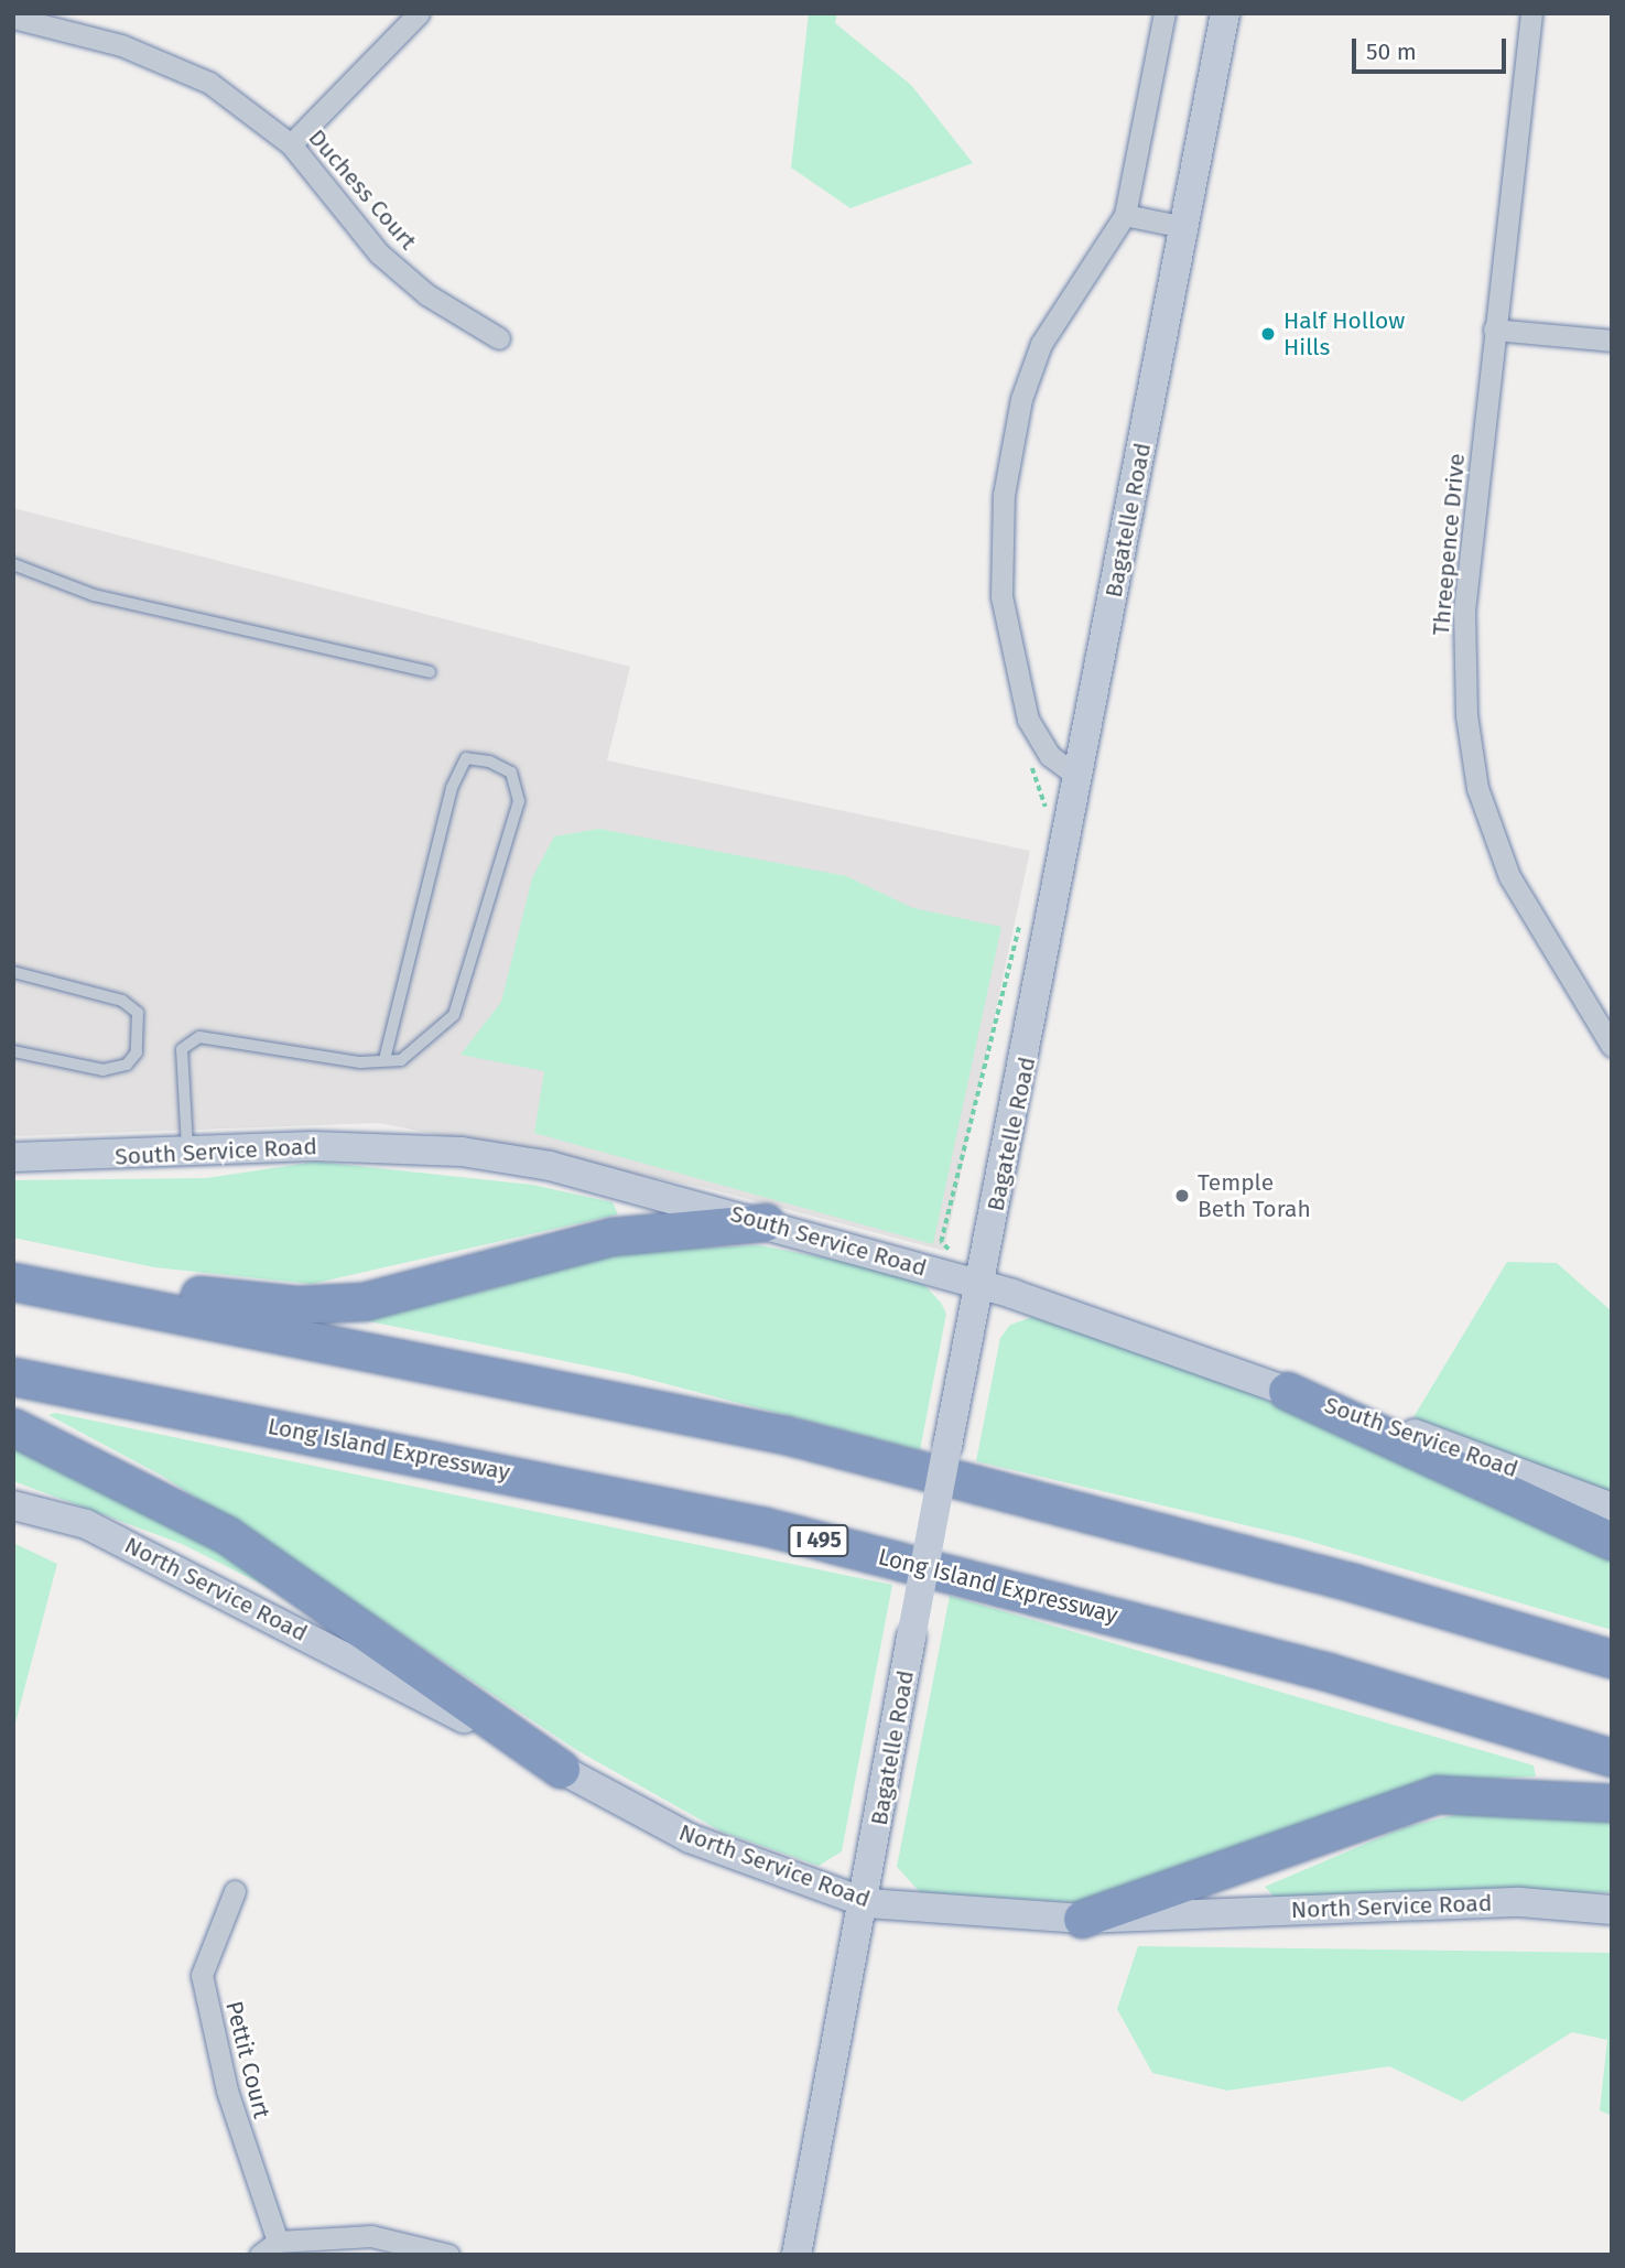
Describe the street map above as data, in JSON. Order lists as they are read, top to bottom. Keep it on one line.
{"streets":{"highway":["Long Island Expressway","I 495"],"main road":["Bagatelle Road","South Service Road","North Service Road"],"street":["Duchess Court","Threepence Drive","Pettit Court"]},"crossings":[["Bagatelle Road","South Service Road"],["Bagatelle Road","North Service Road"]],"places":["Half Hollow Hills","Temple Beth Torah"],"scale_bar":"50 m"}
